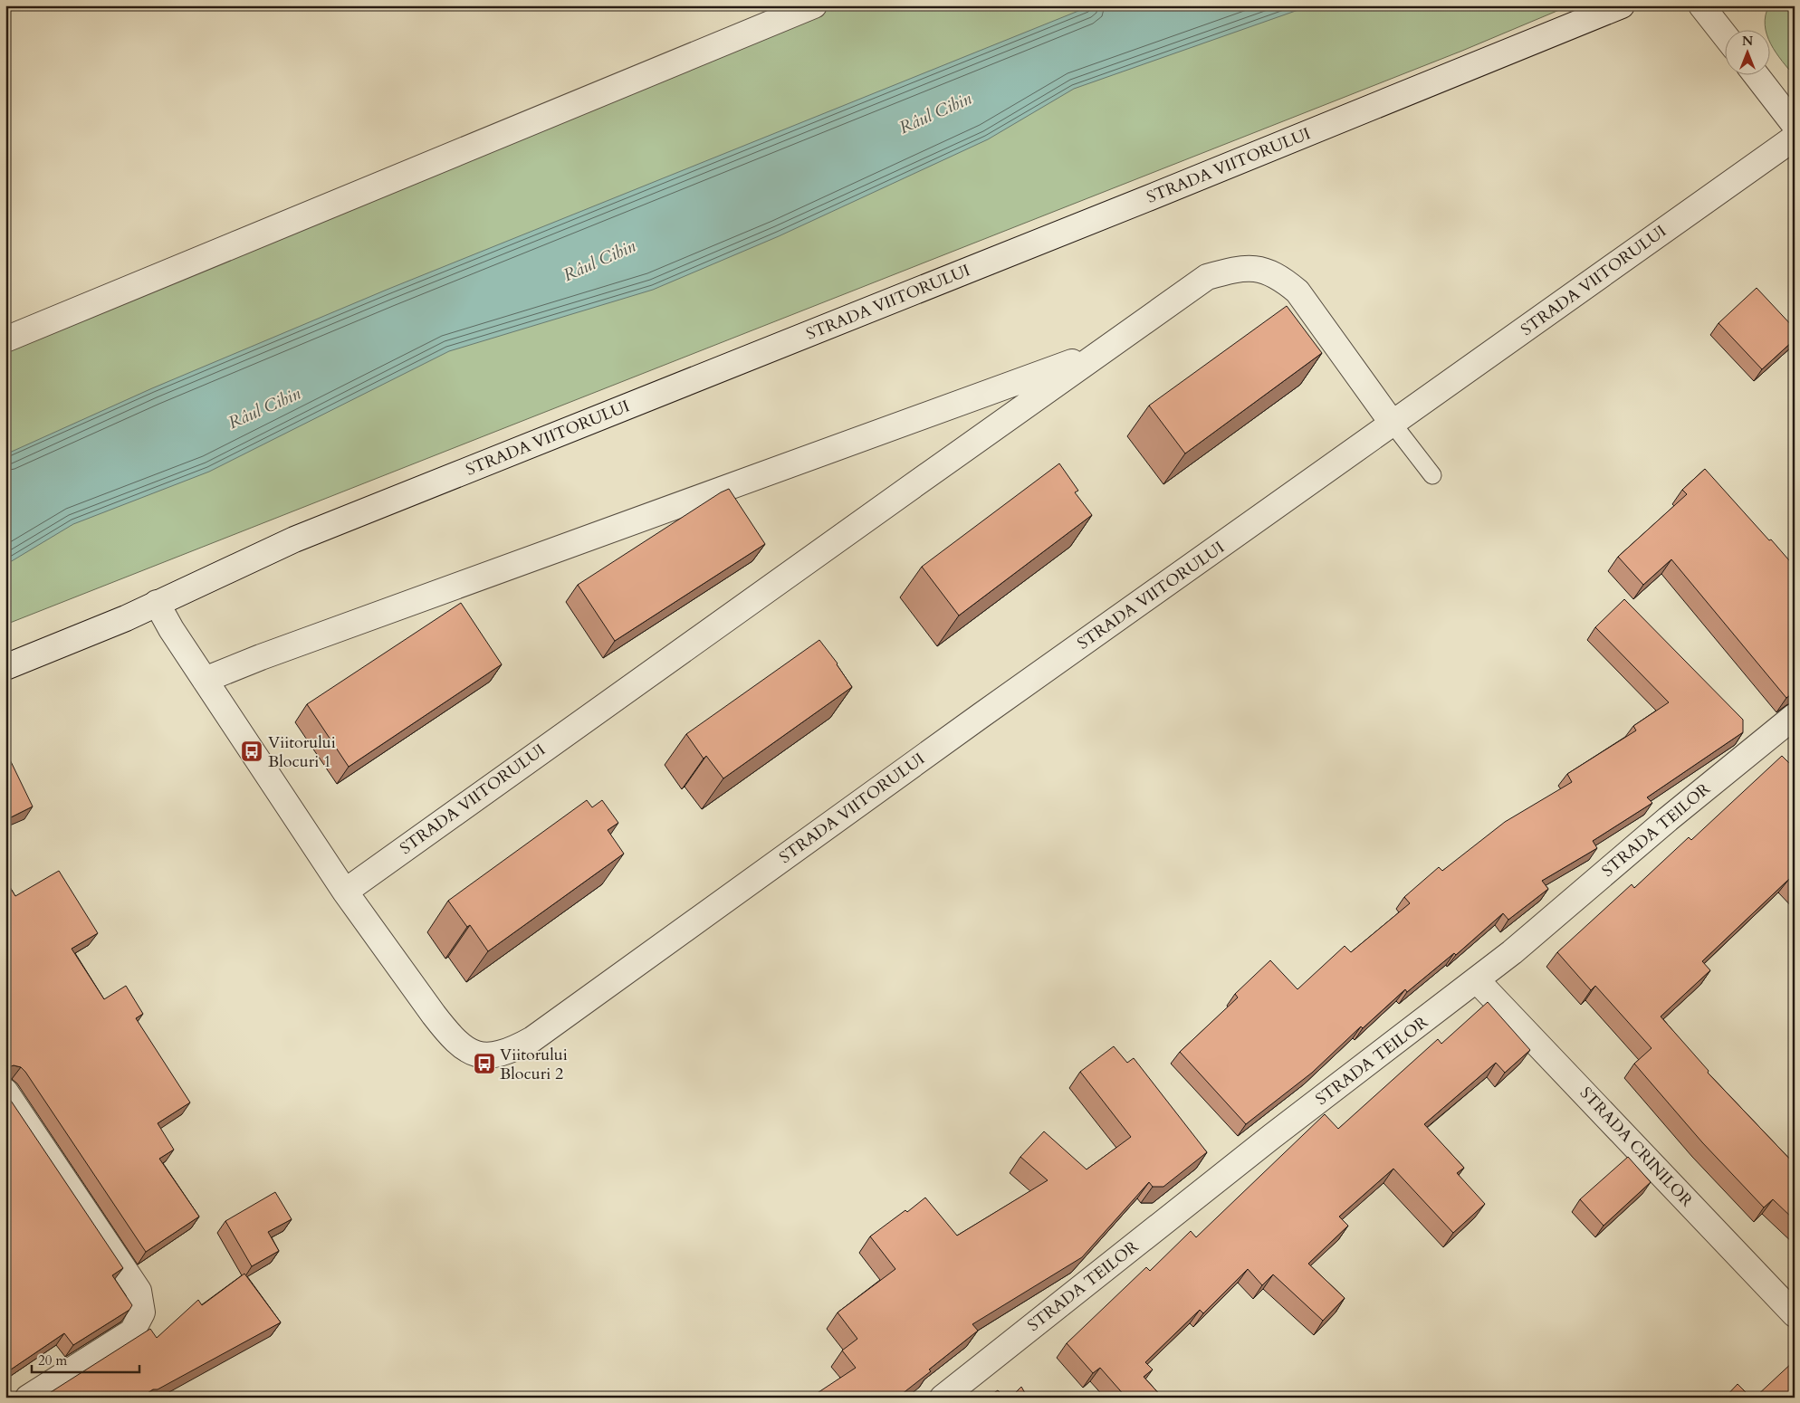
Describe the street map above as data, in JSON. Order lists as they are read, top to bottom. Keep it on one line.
{"streets":{"street":["STRADA VIITORULUI","STRADA TEILOR","STRADA CRINILOR"]},"crossings":[["STRADA TEILOR","STRADA CRINILOR"]],"water":["Râul Cibin"],"places":{"bus stop":["Viitorului Blocuri 1","Viitorului Blocuri 2"]},"scale_bar":"20 m","north":"top"}
